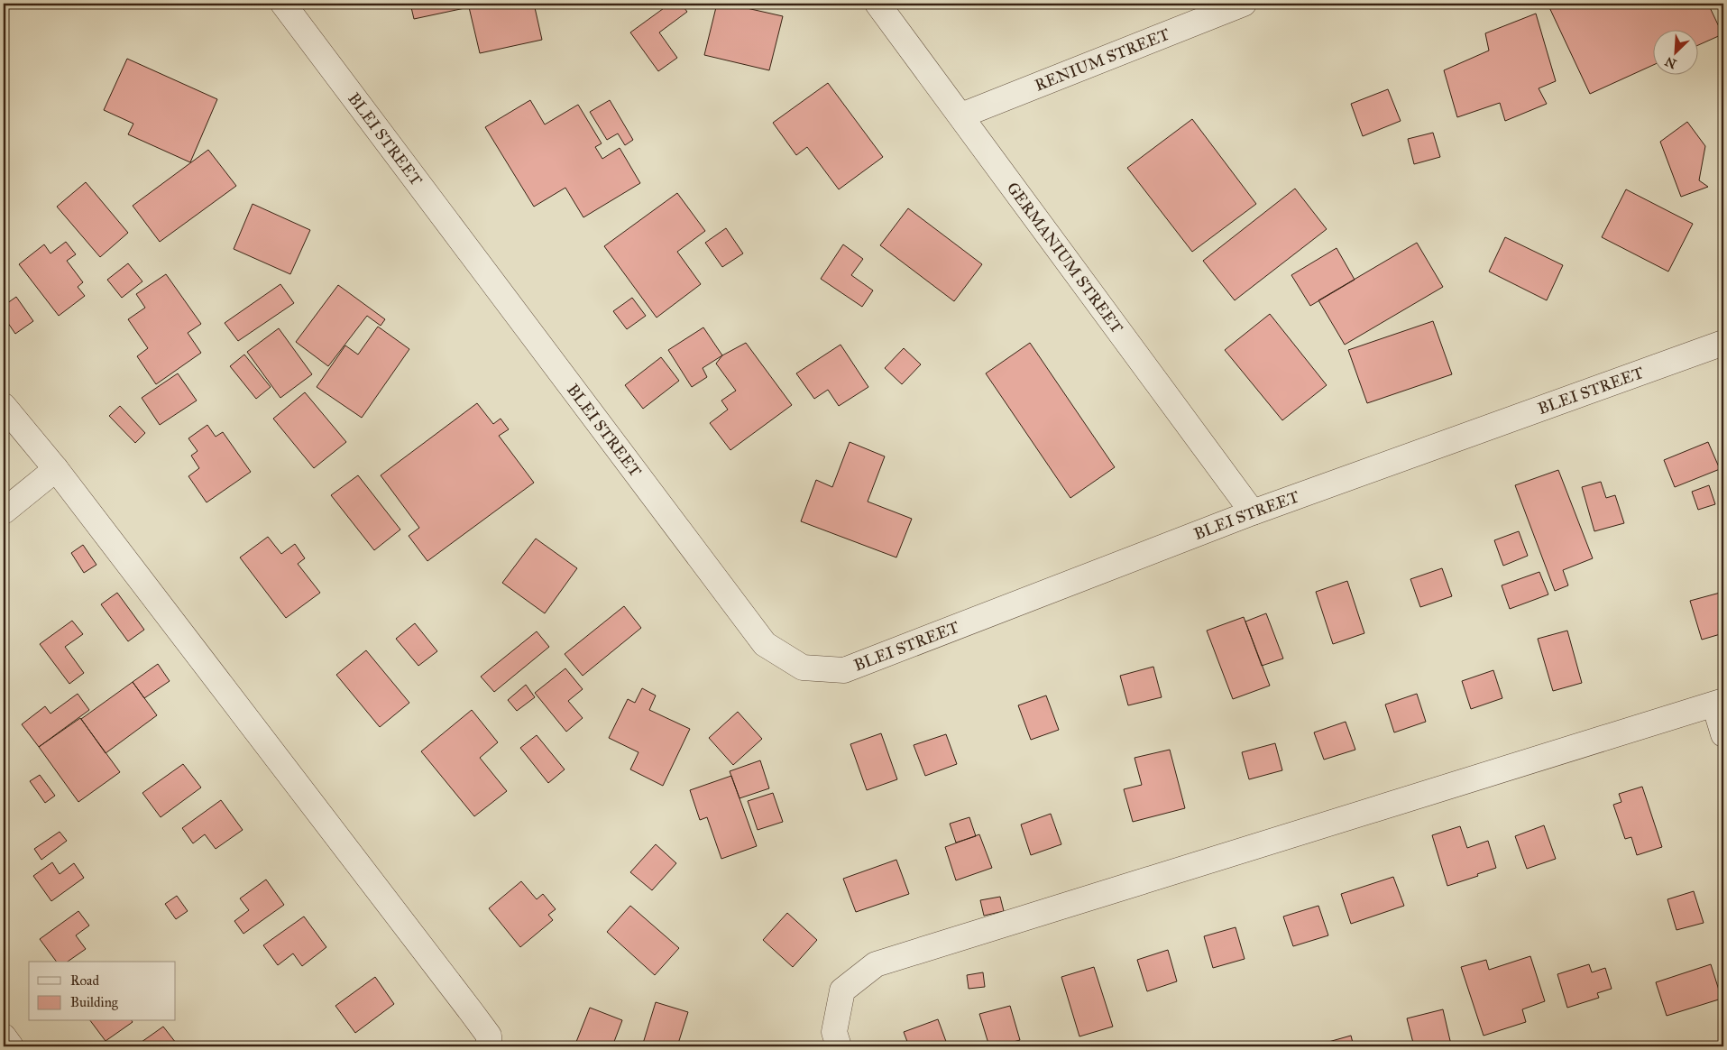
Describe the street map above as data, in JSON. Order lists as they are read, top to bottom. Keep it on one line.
{"streets":{"street":["RENIUM STREET","BLEI STREET","GERMANIUM STREET"]},"crossings":[["RENIUM STREET","GERMANIUM STREET"],["BLEI STREET","GERMANIUM STREET"]],"legend":["Road","Building"],"north":"bottom left"}
